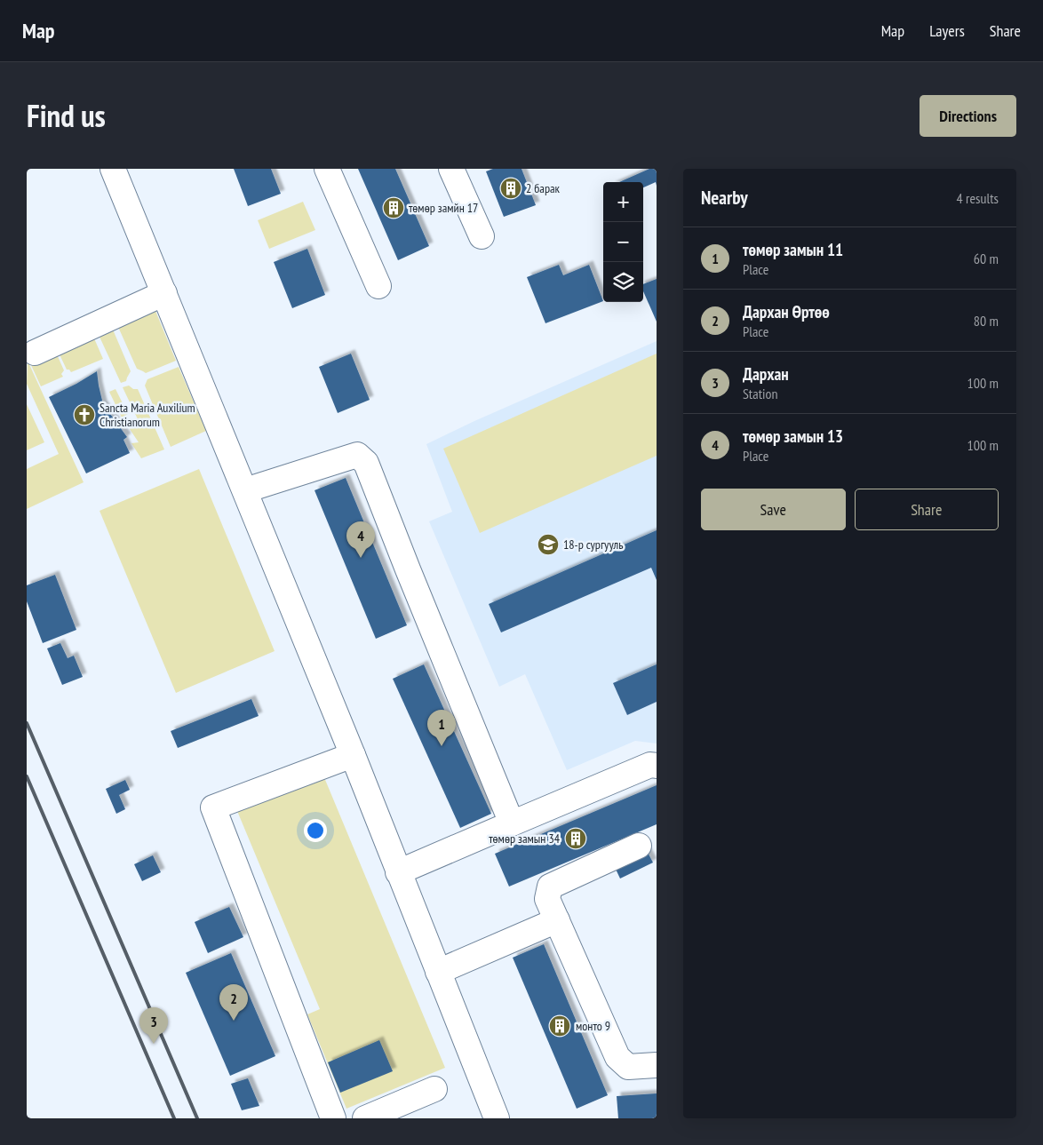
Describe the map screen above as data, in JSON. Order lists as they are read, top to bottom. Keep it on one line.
{"places":{"building":["2 барак","төмөр замйн 17","төмөр замын 34","монто 9"],"church":["Sancta Maria Auxilium Christianorum"],"school or university":["18-р сургууль"]},"page":{"header":"Map","nav":["Map","Layers","Share"],"title":"Find us","buttons":["Directions",["Save","Share"]],"heading":["Nearby","4 results"],"map_buttons":["+","−"],"list":[{"mark":"1","name":"төмөр замын 11","note":"Place","value":"60 m"},{"mark":"2","name":"Дархан Өртөө","note":"Place","value":"80 m"},{"mark":"3","name":"Дархан","note":"Station","value":"100 m"},{"mark":"4","name":"төмөр замын 13","note":"Place","value":"100 m"}],"pins":["4","1","2","3"]}}
